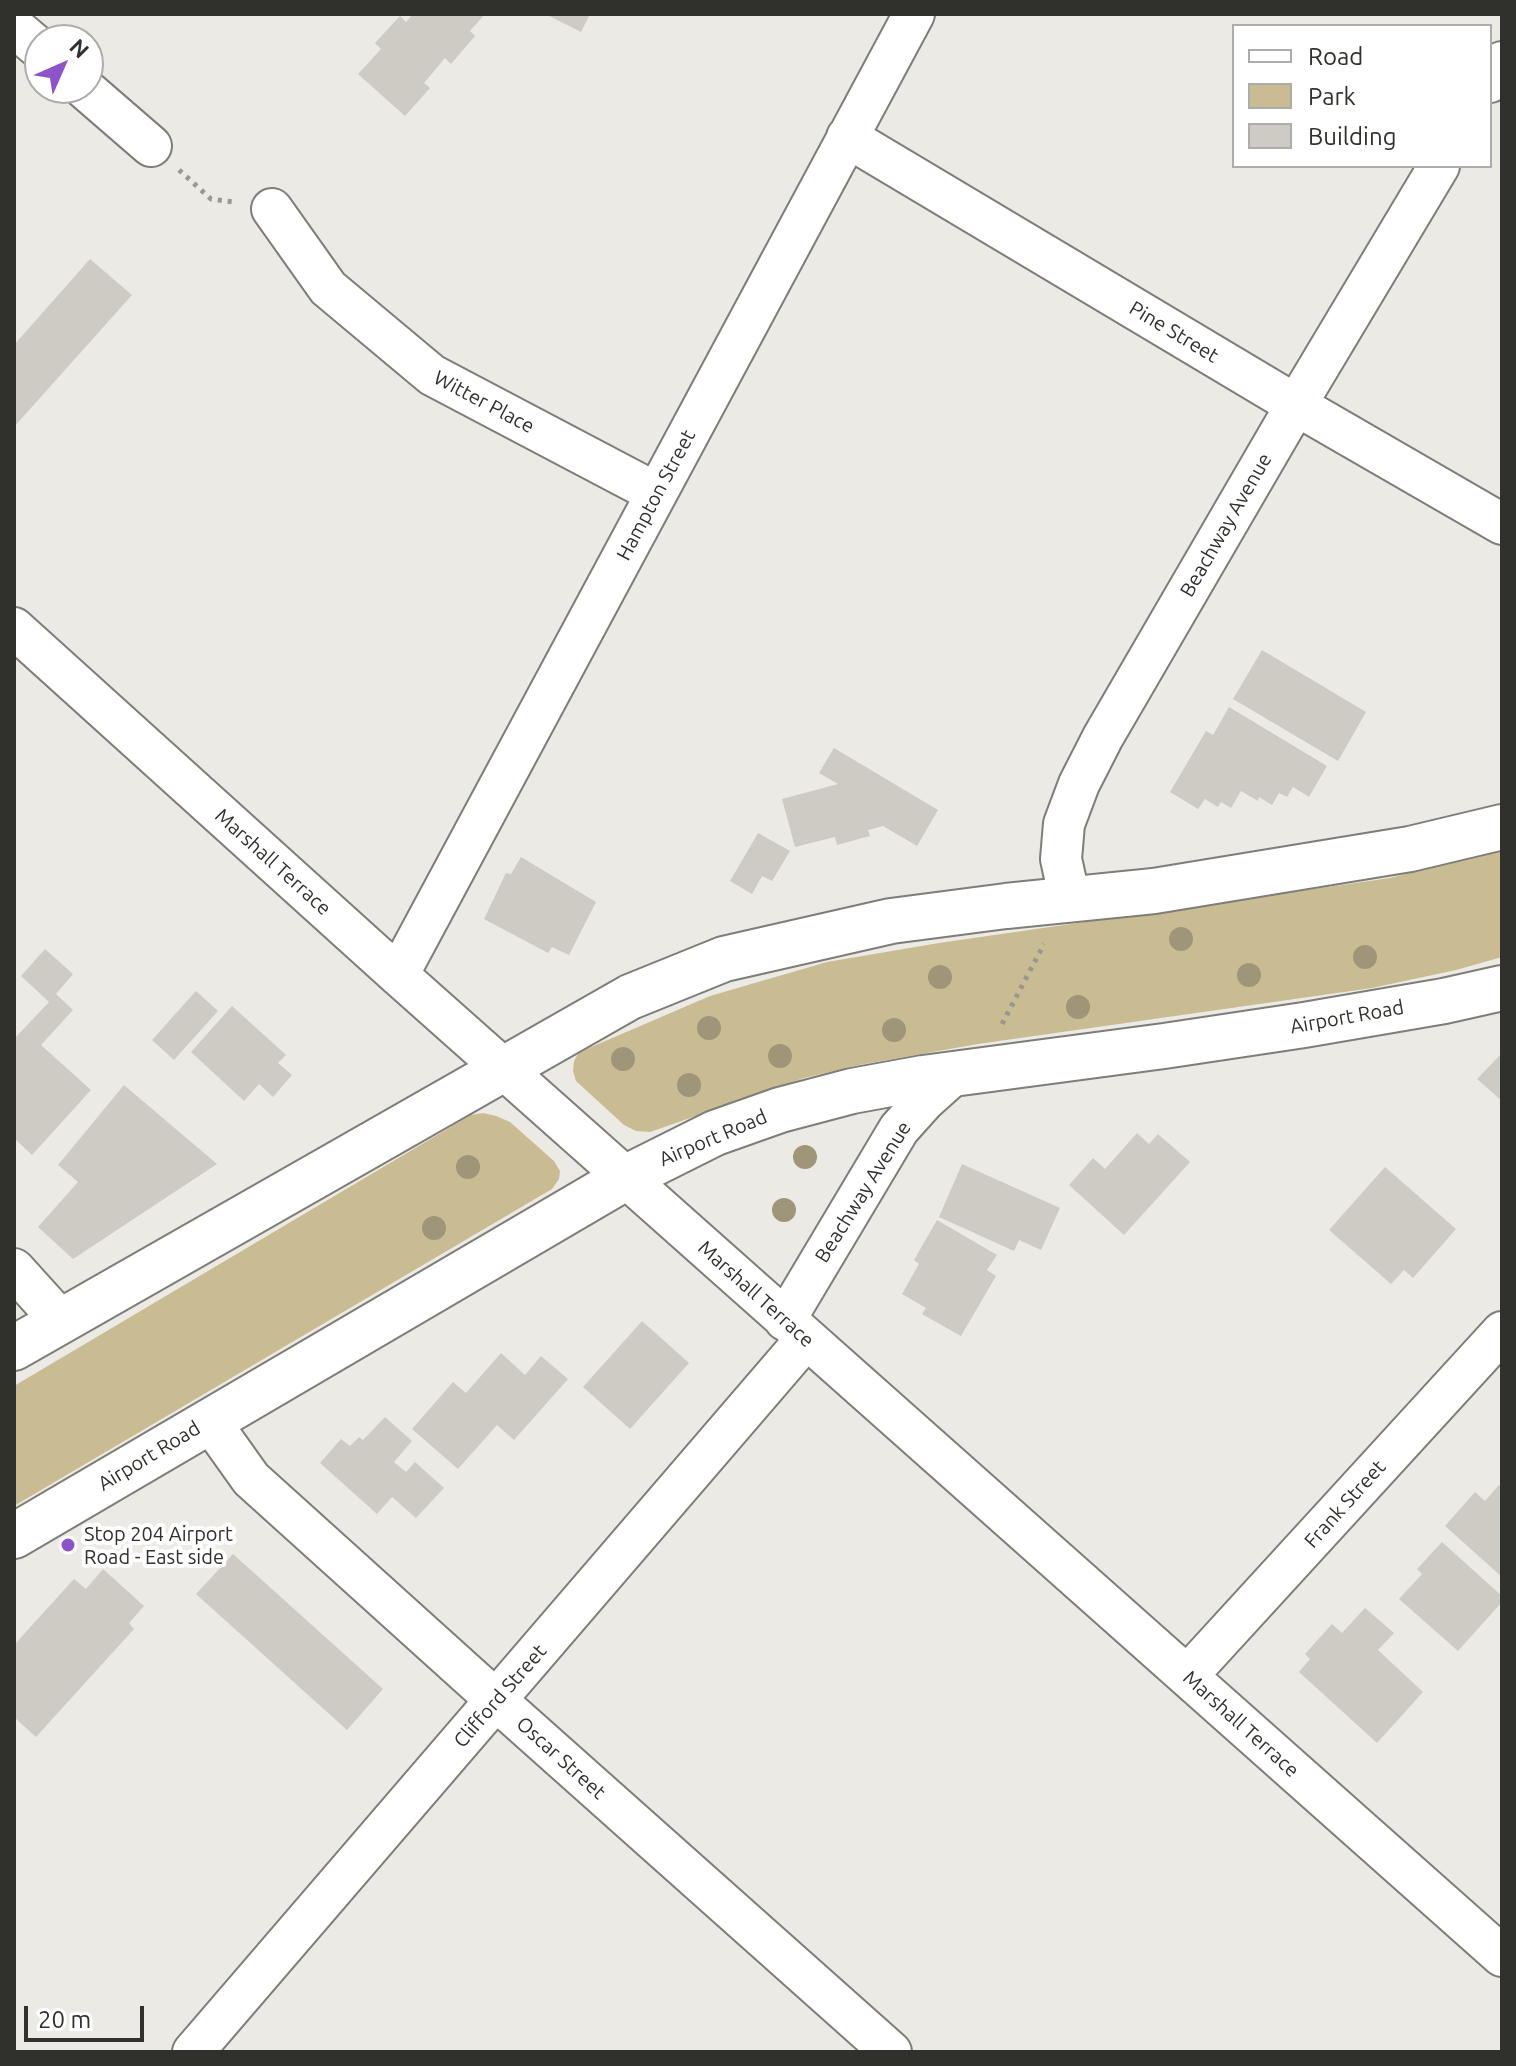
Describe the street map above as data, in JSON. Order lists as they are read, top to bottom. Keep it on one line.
{"streets":{"main road":["Airport Road"],"street":["Pine Street","Witter Place","Hampton Street","Beachway Avenue","Marshall Terrace","Frank Street","Clifford Street","Oscar Street"]},"crossings":[["Pine Street","Hampton Street"],["Pine Street","Beachway Avenue"],["Witter Place","Hampton Street"],["Hampton Street","Marshall Terrace"],["Beachway Avenue","Marshall Terrace"],["Beachway Avenue","Airport Road"],["Beachway Avenue","Clifford Street"],["Marshall Terrace","Airport Road"],["Marshall Terrace","Frank Street"],["Marshall Terrace","Clifford Street"],["Airport Road","Oscar Street"],["Clifford Street","Oscar Street"]],"places":["Stop 204 Airport Road - East side"],"legend":["Road","Park","Building"],"scale_bar":"20 m","north":"top right"}
